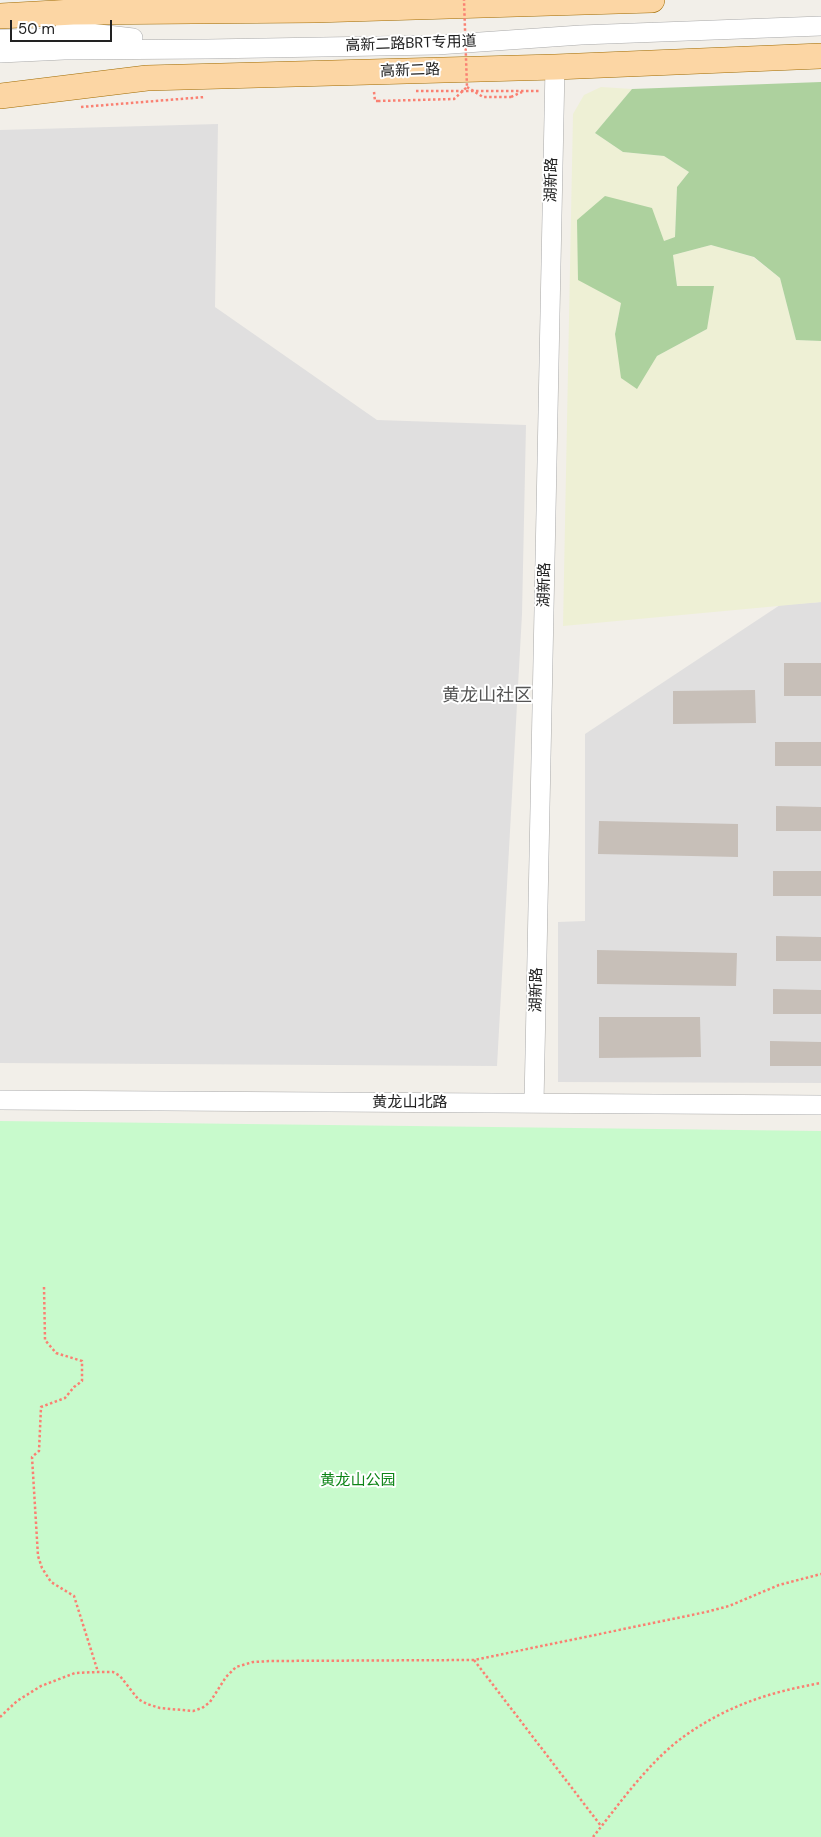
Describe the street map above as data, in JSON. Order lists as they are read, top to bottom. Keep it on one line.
{"streets":{"main road":["高新二路"],"street":["高新二路BRT专用道","湖新路","黄龙山北路"]},"crossings":[["高新二路","湖新路"],["湖新路","黄龙山北路"]],"districts":["黄龙山社区"],"parks":["黄龙山公园"],"scale_bar":"50 m"}
